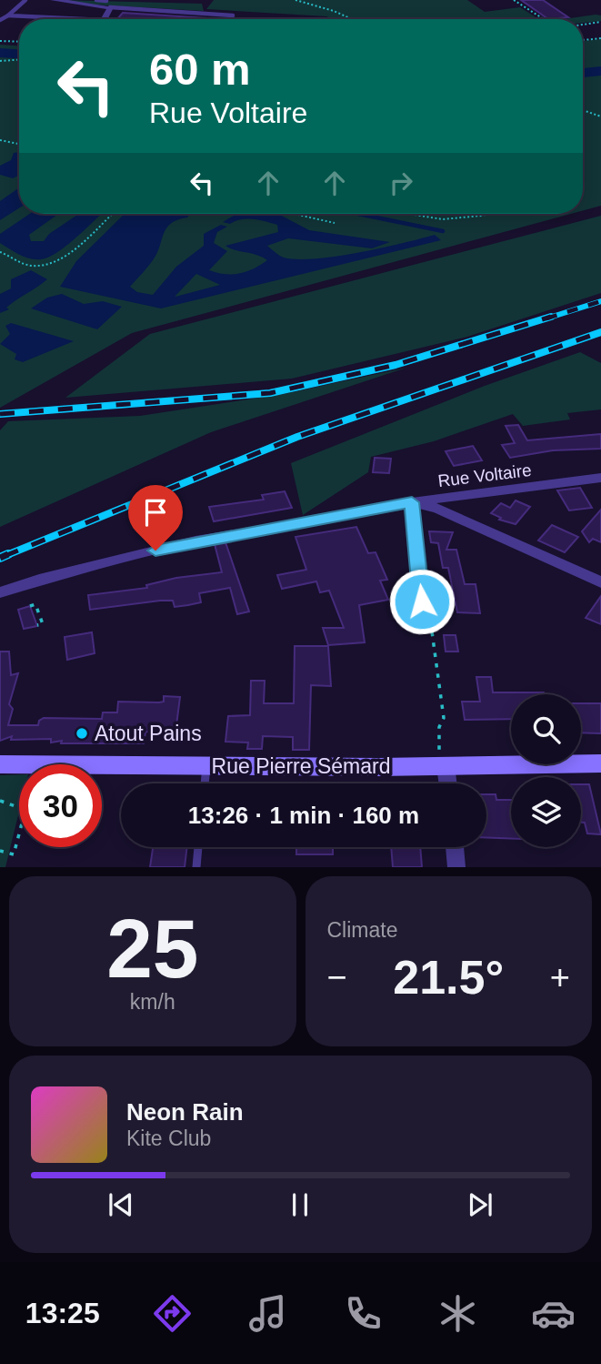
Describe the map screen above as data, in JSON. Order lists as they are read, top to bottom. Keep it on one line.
{"streets":{"main road":["Rue Pierre Sémard"],"street":["Rue Voltaire"]},"places":["Atout Pains"],"page":{"turn":["60 m","Rue Voltaire"],"limit":"30","trip":"13:26 · 1 min · 160 m","tile":[["25","km/h"],"Climate"],"heat":["−","21.5°","+"],"song":["Neon Rain","Kite Club"],"tabs":"13:25"}}
